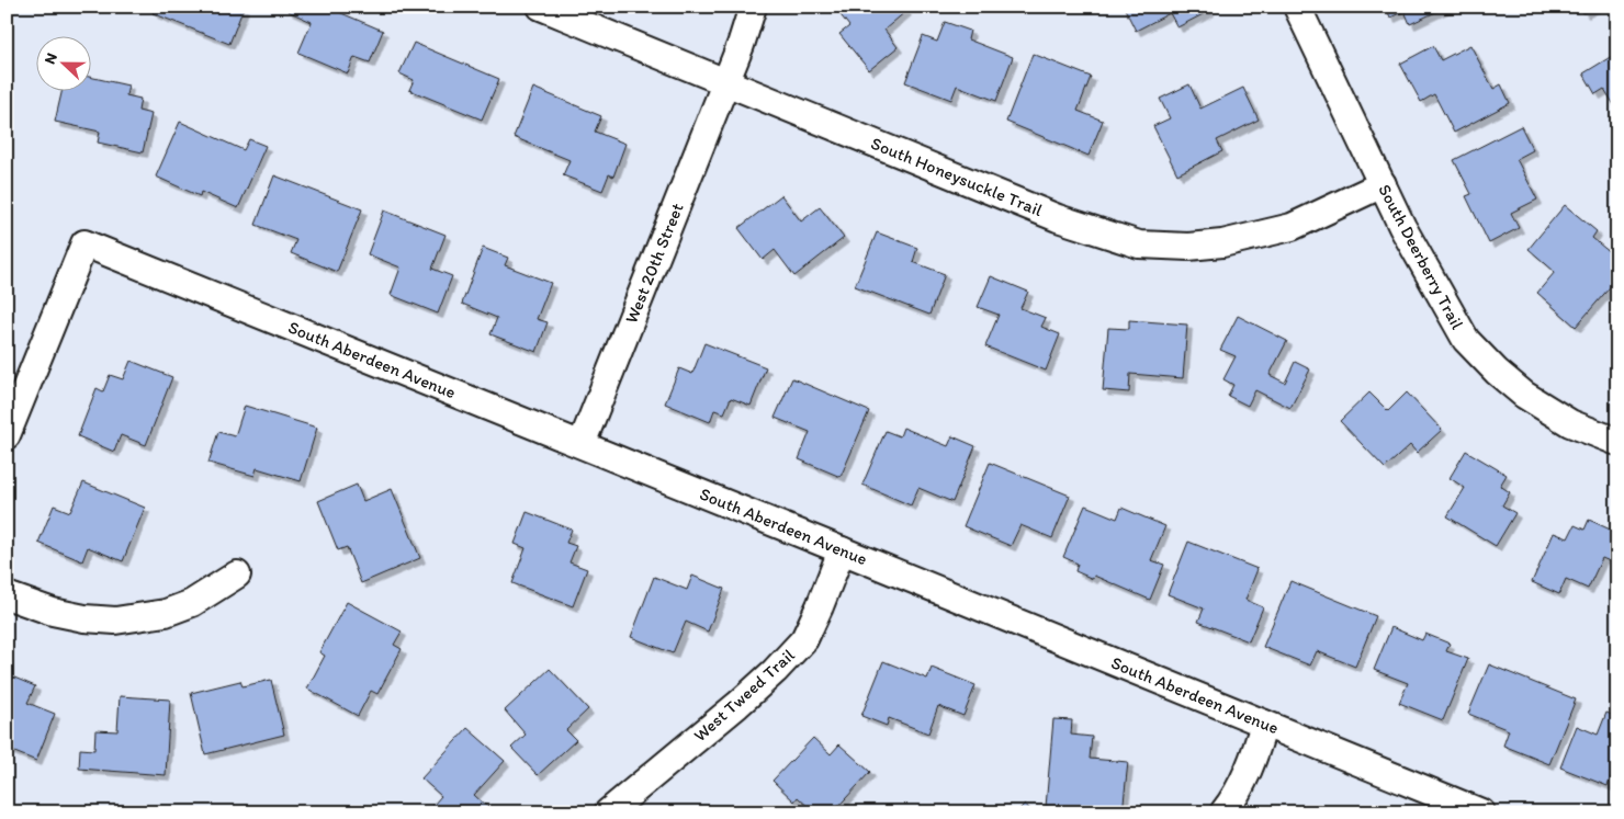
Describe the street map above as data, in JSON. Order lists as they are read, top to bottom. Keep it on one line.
{"streets":{"street":["South Honeysuckle Trail","South Deerberry Trail","West 20th Street","South Aberdeen Avenue","West Tweed Trail"]},"crossings":[["South Honeysuckle Trail","South Deerberry Trail"],["South Honeysuckle Trail","West 20th Street"],["West 20th Street","South Aberdeen Avenue"],["South Aberdeen Avenue","West Tweed Trail"]],"north":"left"}
